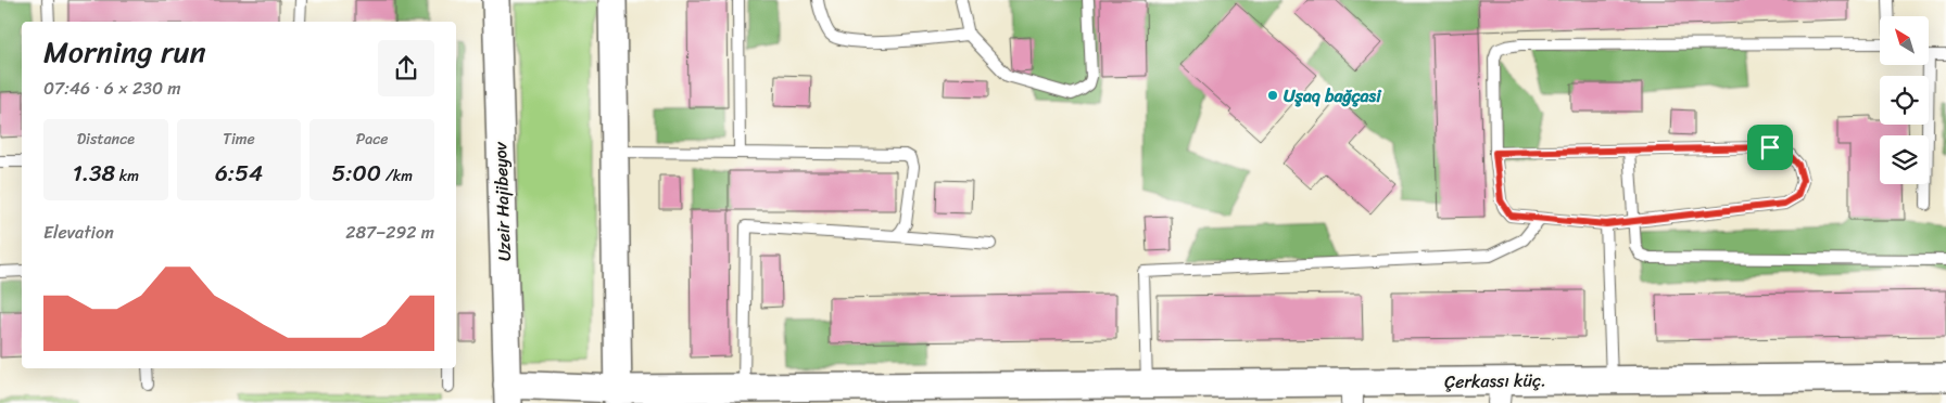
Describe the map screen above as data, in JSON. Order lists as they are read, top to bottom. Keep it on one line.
{"streets":{"street":["Uzeir Hajibeyov","Çerkassı küç."]},"crossings":[["Uzeir Hajibeyov","Çerkassı küç."]],"places":["Uşaq bağçasi"],"north":"top left","page":{"heading":["Morning run","07:46 · 6 × 230 m"],"stats":[["Distance","1.38 km"],["Time","6:54"],["Pace","5:00 /km"]],"chart":["Elevation","287–292 m"]}}
